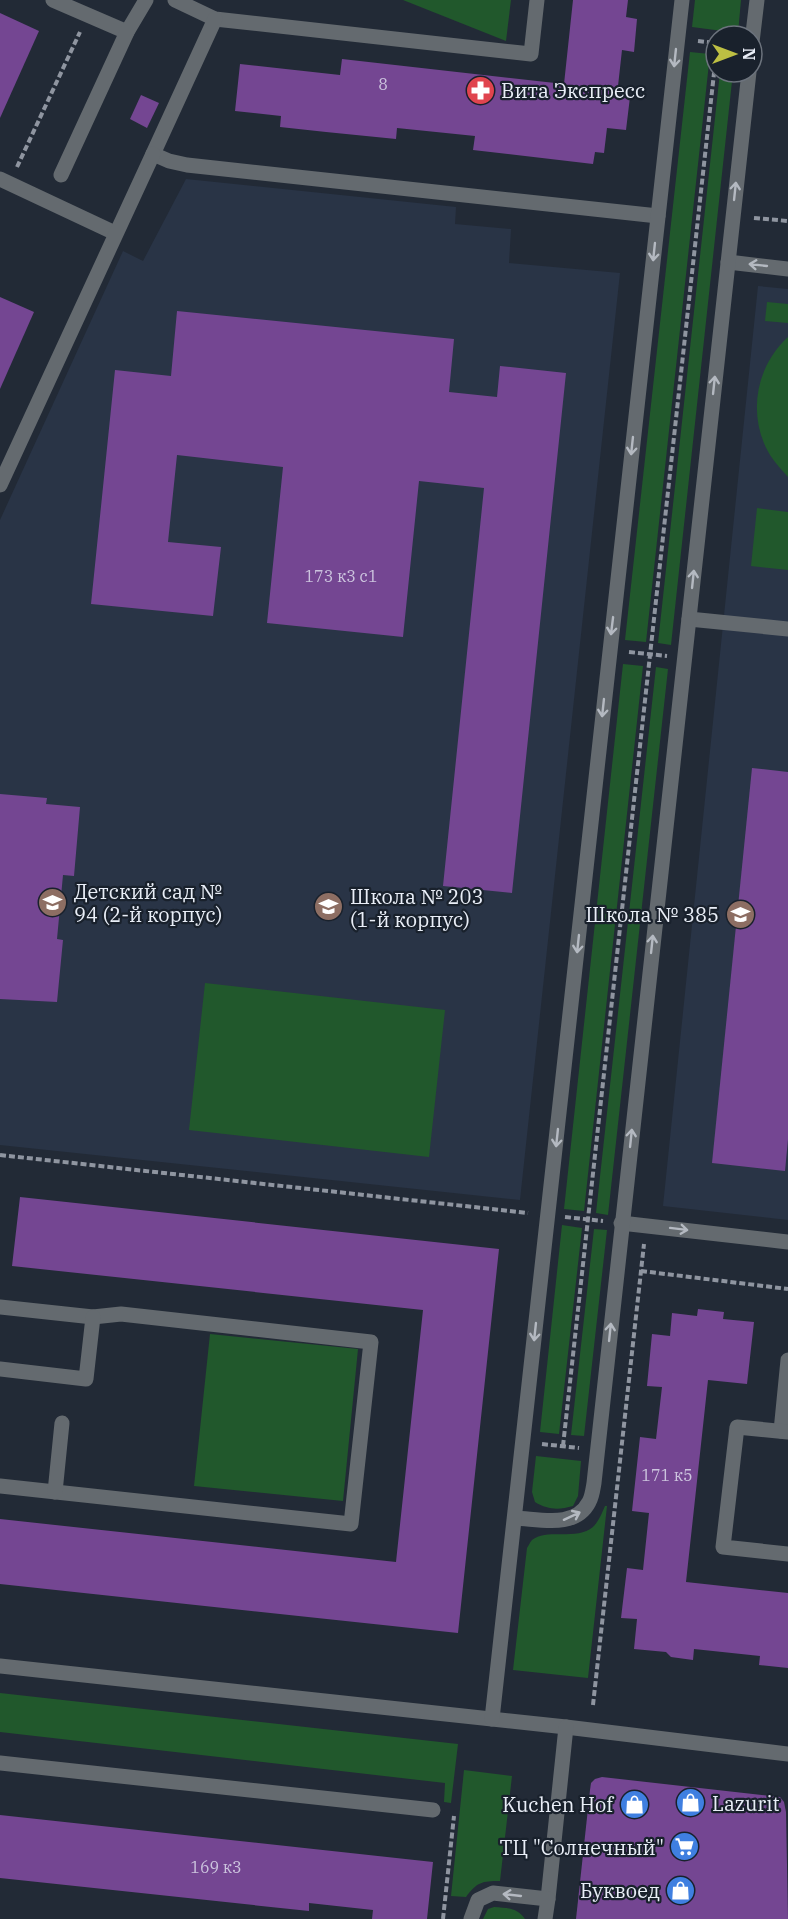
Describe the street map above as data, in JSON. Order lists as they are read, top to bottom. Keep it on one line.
{"places":{"pharmacy":["Вита Экспресс"],"school or university":["Детский сад № 94 (2-й корпус)","Школа № 203 (1-й корпус)","Школа № 385"],"shop":["Lazurit","Kuchen Hof","Буквоед"],"supermarket":["ТЦ \"Солнечный\""]},"house_numbers":["8","173 к3 с1","171 к5","169 к3"],"north":"right"}
